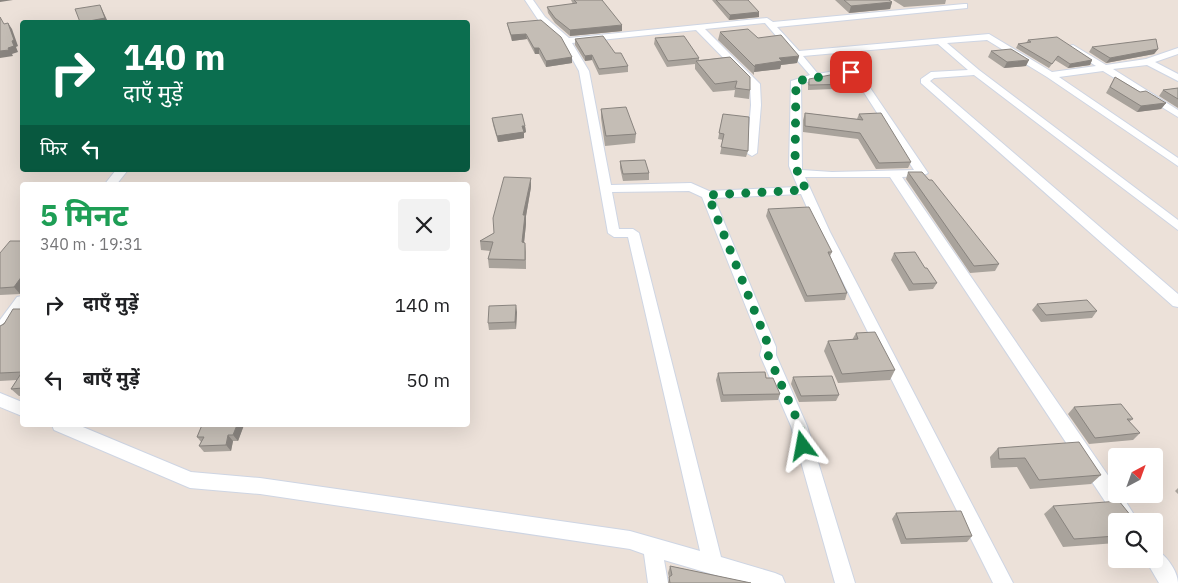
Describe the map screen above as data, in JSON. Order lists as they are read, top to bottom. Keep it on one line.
{"north":"top right","page":{"turn":["140 m","दाएँ मुड़ें"],"then":"फिर","heading":["5 मिनट","340 m · 19:31"],"list":[{"name":"दाएँ मुड़ें","value":"140 m"},{"name":"बाएँ मुड़ें","value":"50 m"}]}}
